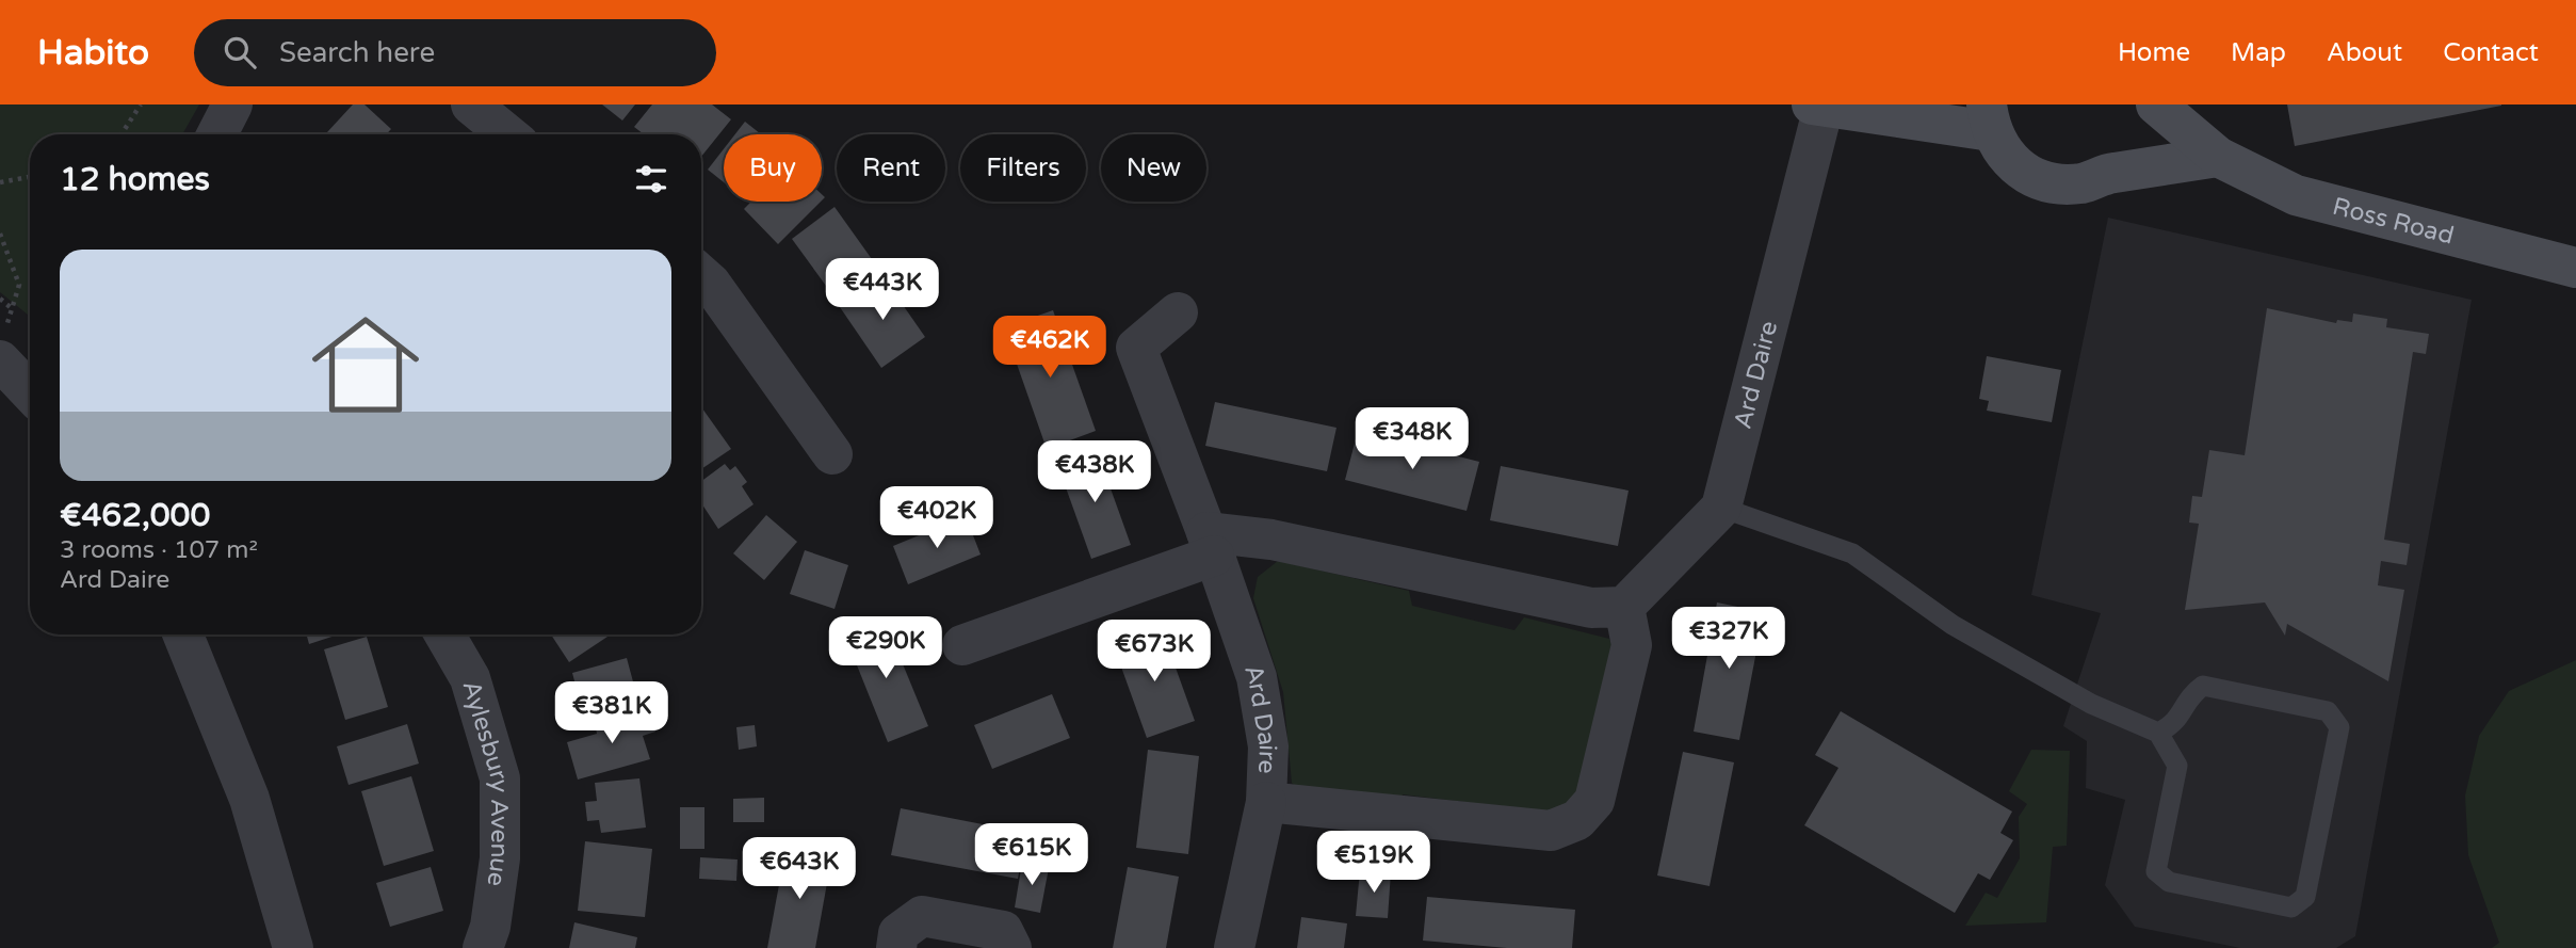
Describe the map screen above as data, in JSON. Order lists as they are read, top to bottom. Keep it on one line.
{"streets":{"main road":["Ross Road"],"street":["Ard Daire","Aylesbury Avenue"]},"page":{"header":"Habito","search":"Search here","nav":["Home","Map","About","Contact"],"chip":["Buy","Rent","Filters","New"],"heading":"12 homes","list":[{"name":"€462,000","note":"3 rooms · 107 m² · Ard Daire"}],"price":["€443K","€462K","€348K","€438K","€402K","€327K","€290K","€673K","€381K","€615K","€519K","€643K"]}}
